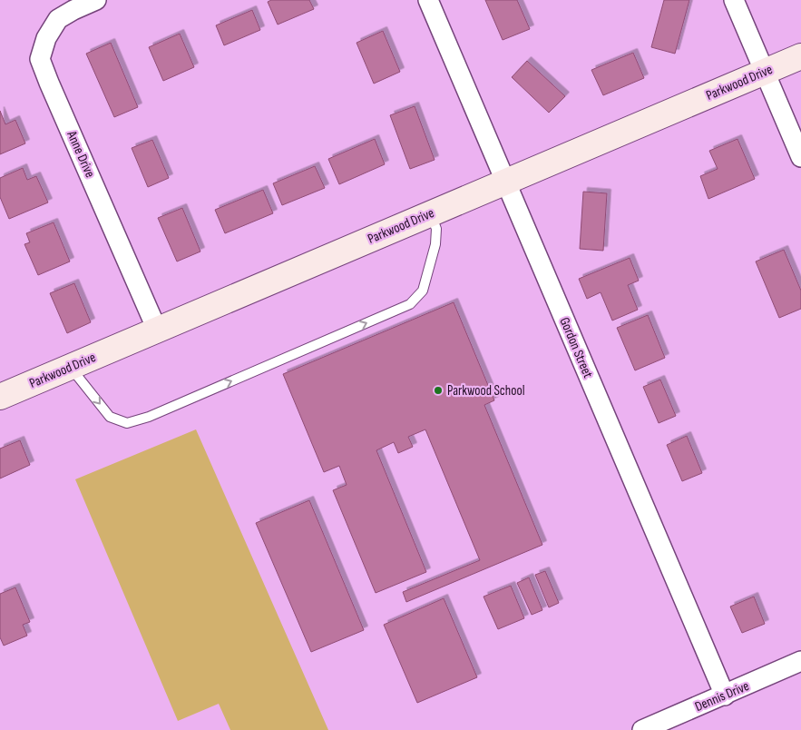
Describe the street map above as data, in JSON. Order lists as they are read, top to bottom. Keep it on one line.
{"streets":{"street":["Parkwood Drive","Anne Drive","Gordon Street","Dennis Drive"]},"crossings":[["Parkwood Drive","Anne Drive"],["Parkwood Drive","Gordon Street"],["Gordon Street","Dennis Drive"]],"places":["Parkwood School"]}
